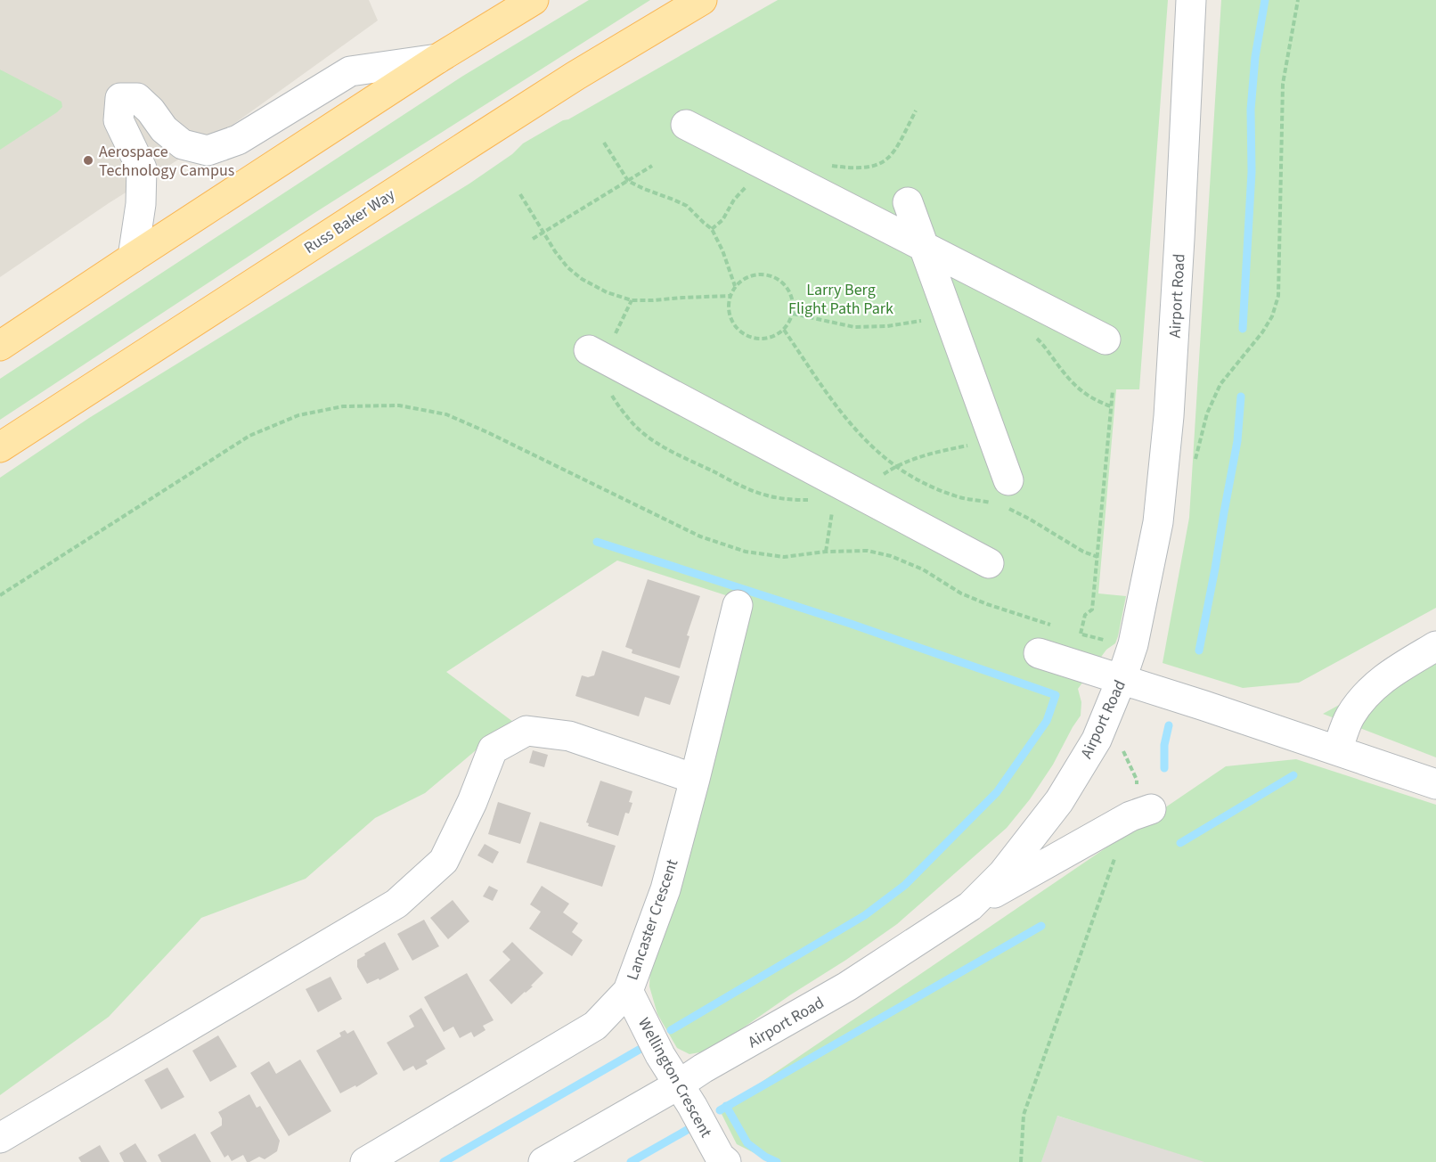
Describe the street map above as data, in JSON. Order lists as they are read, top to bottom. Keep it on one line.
{"streets":{"main road":["Russ Baker Way"],"street":["Airport Road","Lancaster Crescent","Wellington Crescent"]},"crossings":[["Airport Road","Wellington Crescent"],["Lancaster Crescent","Wellington Crescent"]],"parks":["Larry Berg Flight Path Park"],"places":["Aerospace Technology Campus"]}
